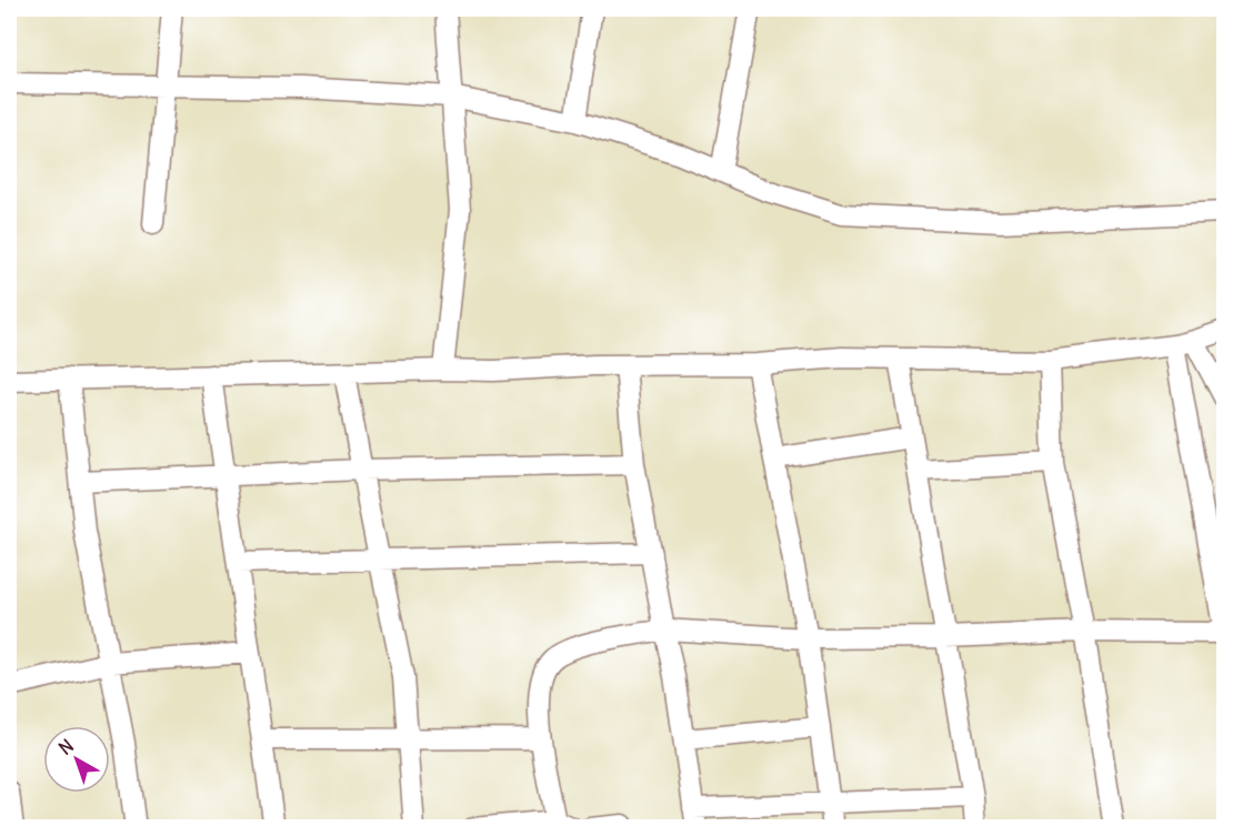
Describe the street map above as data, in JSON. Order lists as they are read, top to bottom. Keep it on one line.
{"north":"top left"}
